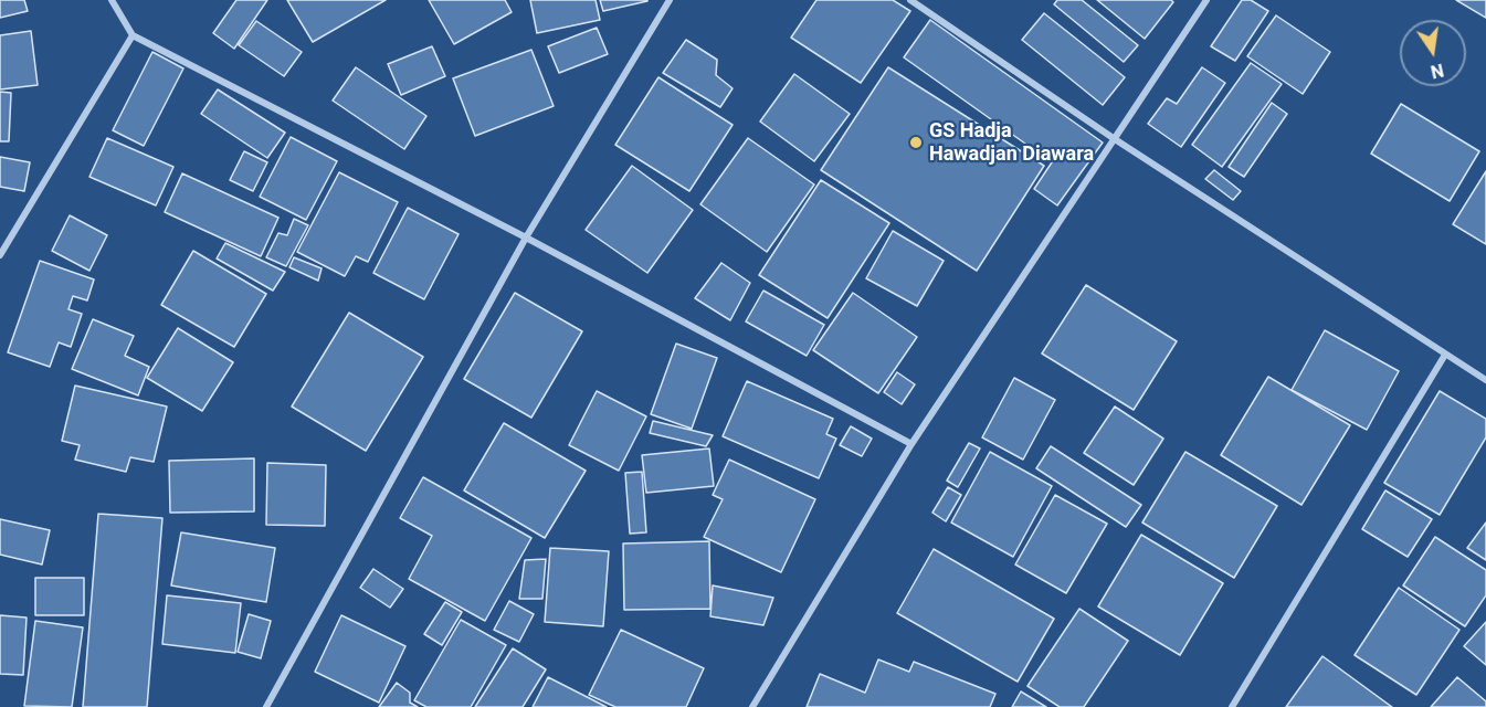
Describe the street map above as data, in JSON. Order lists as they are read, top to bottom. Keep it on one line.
{"places":["GS Hadja Hawadjan Diawara"],"north":"bottom"}
